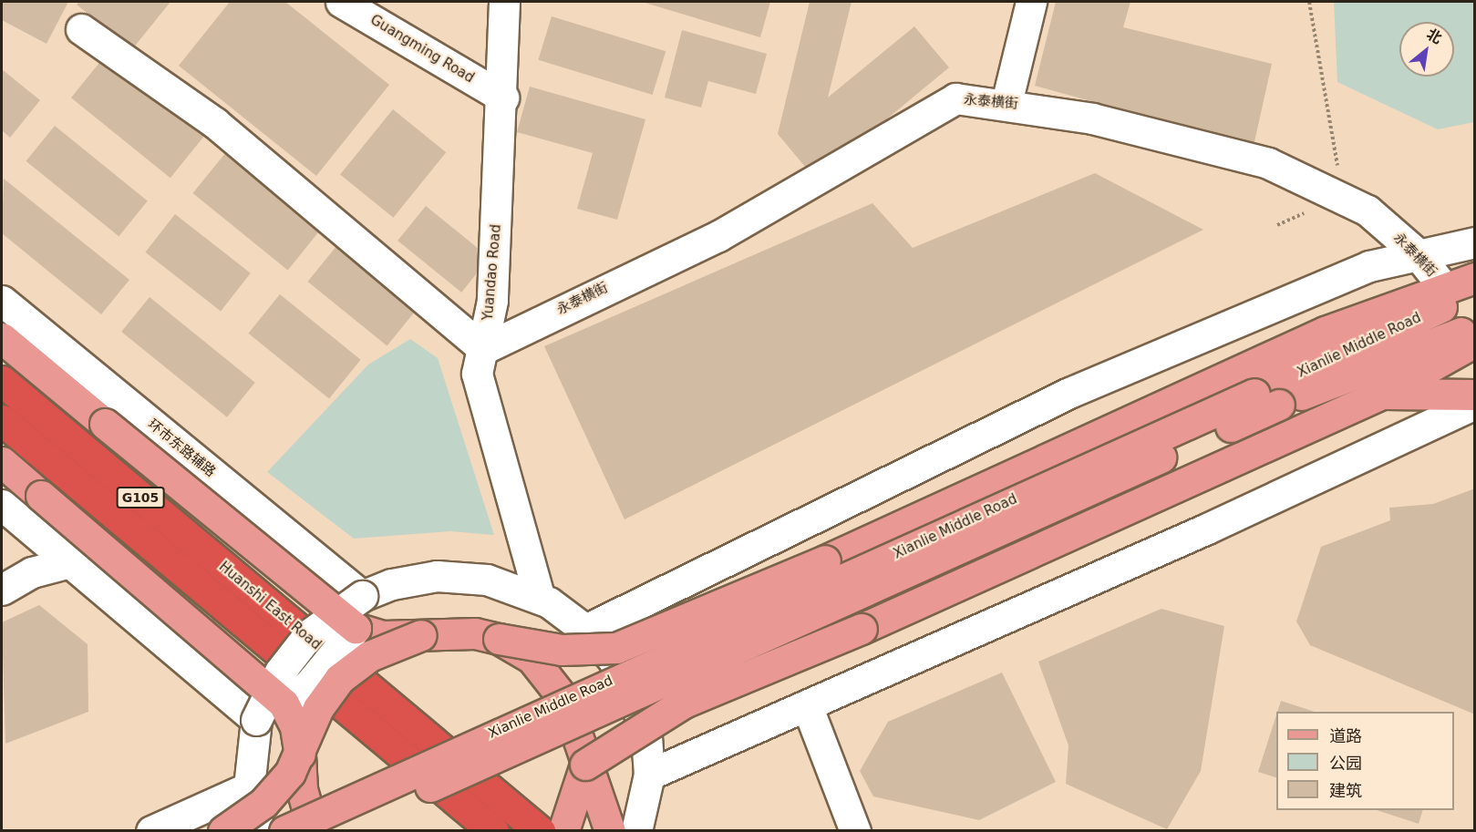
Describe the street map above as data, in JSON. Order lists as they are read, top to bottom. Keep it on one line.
{"streets":{"highway":["G105","Huanshi East Road"],"main road":["Xianlie Middle Road"],"street":["Guangming Road","永泰横街","Yuandao Road","环市东路辅路"]},"crossings":[["Guangming Road","Yuandao Road"],["永泰横街","Yuandao Road"],["永泰横街","Xianlie Middle Road"]],"legend":["道路","公园","建筑"],"north":"top right"}
